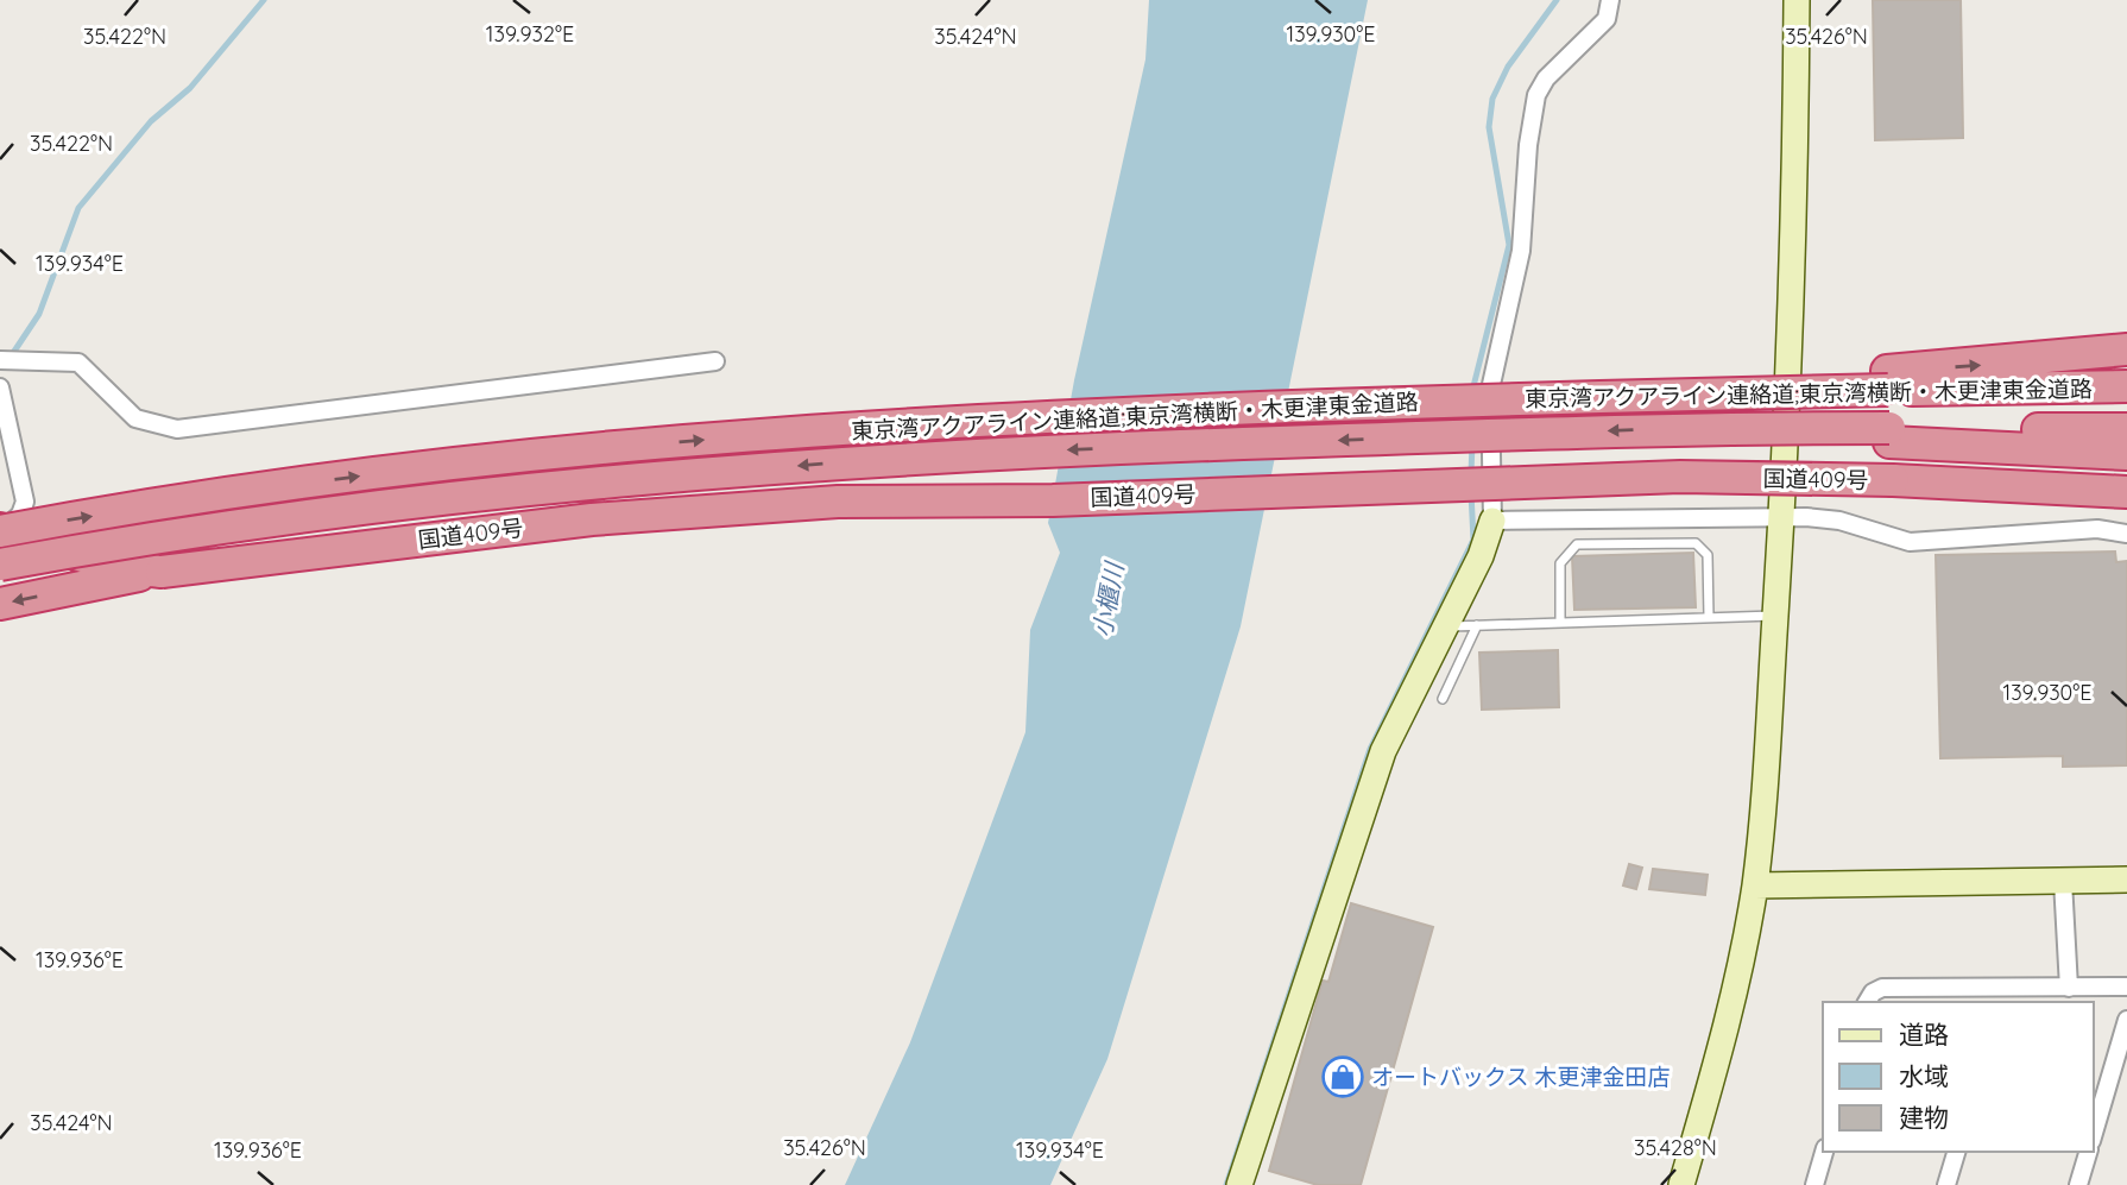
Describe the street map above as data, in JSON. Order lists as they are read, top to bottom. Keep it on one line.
{"streets":{"highway":["東京湾アクアライン連絡道;東京湾横断・木更津東金道路","国道409号"]},"crossings":[["東京湾アクアライン連絡道;東京湾横断・木更津東金道路","国道409号"]],"water":["小櫃川"],"places":{"shop":["オートバックス 木更津金田店"]},"legend":["道路","水域","建物"],"coordinates":["139.932°E","139.930°E","35.422°N","35.424°N","35.426°N","139.934°E","139.936°E","35.428°N"]}
